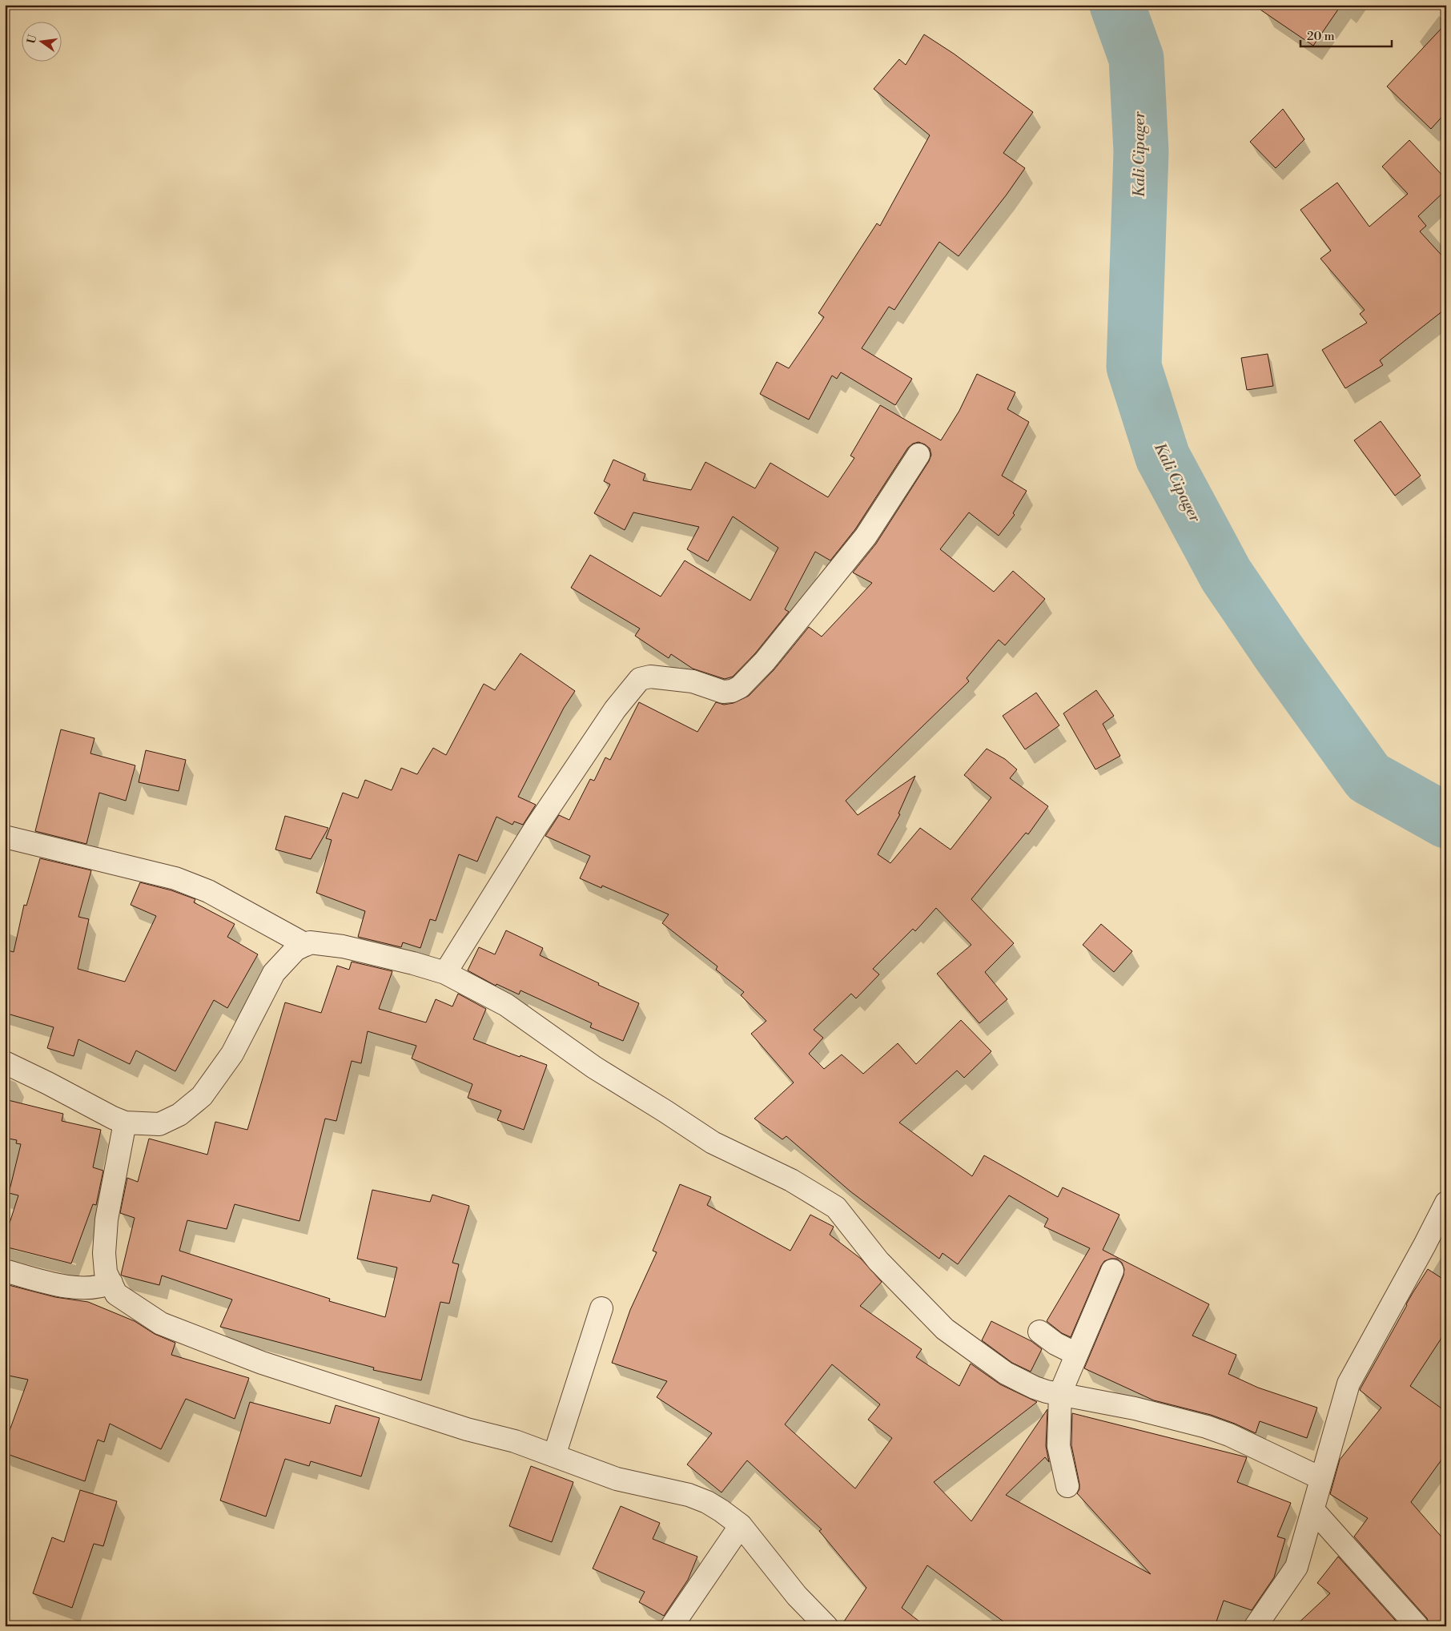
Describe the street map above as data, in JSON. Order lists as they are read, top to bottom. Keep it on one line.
{"water":["Kali Cipager"],"scale_bar":"20 m","north":"left"}
